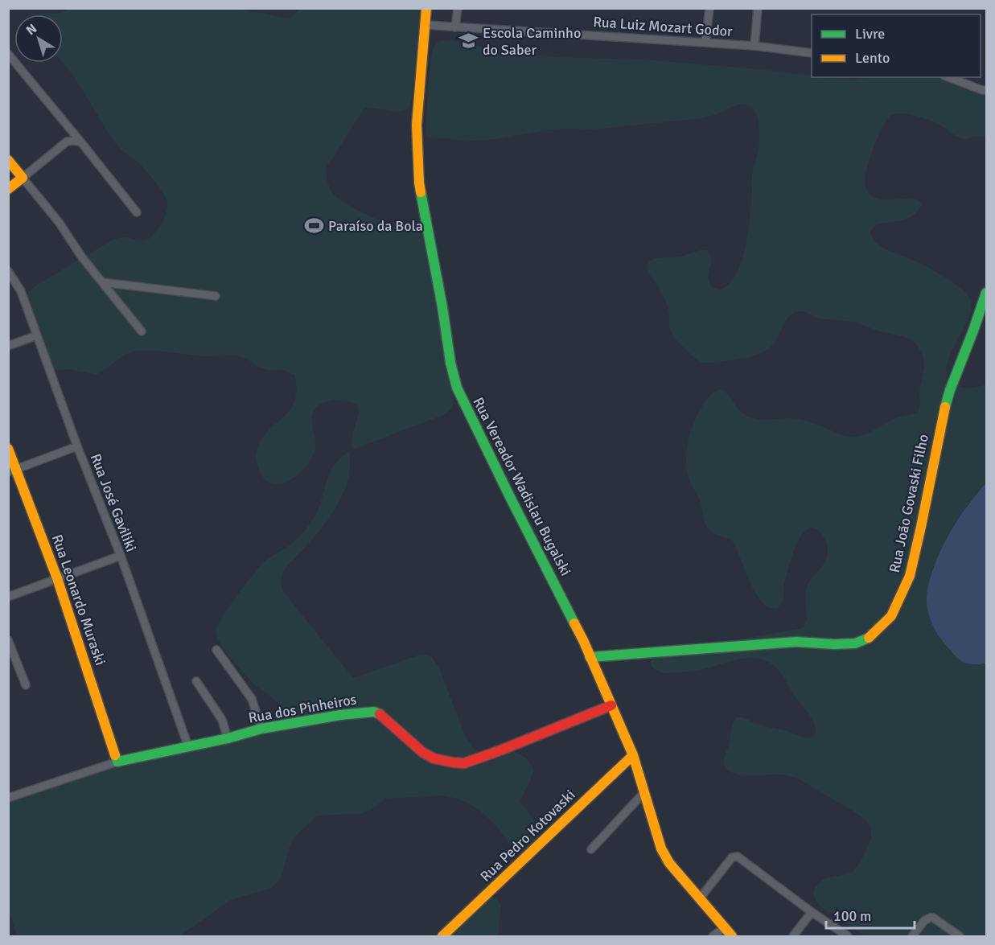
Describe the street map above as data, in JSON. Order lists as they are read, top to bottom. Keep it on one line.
{"streets":{"street":["Rua Luiz Mozart Godor","Rua Vereador Wadislau Bugalski","Rua José Gaviliki","Rua João Govaski Filho","Rua Leonardo Muraski","Rua dos Pinheiros","Rua Pedro Kotovaski"]},"crossings":[["Rua Luiz Mozart Godor","Rua Vereador Wadislau Bugalski"],["Rua Vereador Wadislau Bugalski","Rua João Govaski Filho"],["Rua Vereador Wadislau Bugalski","Rua dos Pinheiros"],["Rua Vereador Wadislau Bugalski","Rua Pedro Kotovaski"],["Rua José Gaviliki","Rua dos Pinheiros"],["Rua Leonardo Muraski","Rua dos Pinheiros"]],"places":{"school or university":["Escola Caminho do Saber"],"sports":["Paraíso da Bola"]},"legend":["Livre","Lento"],"scale_bar":"100 m","north":"top left"}
